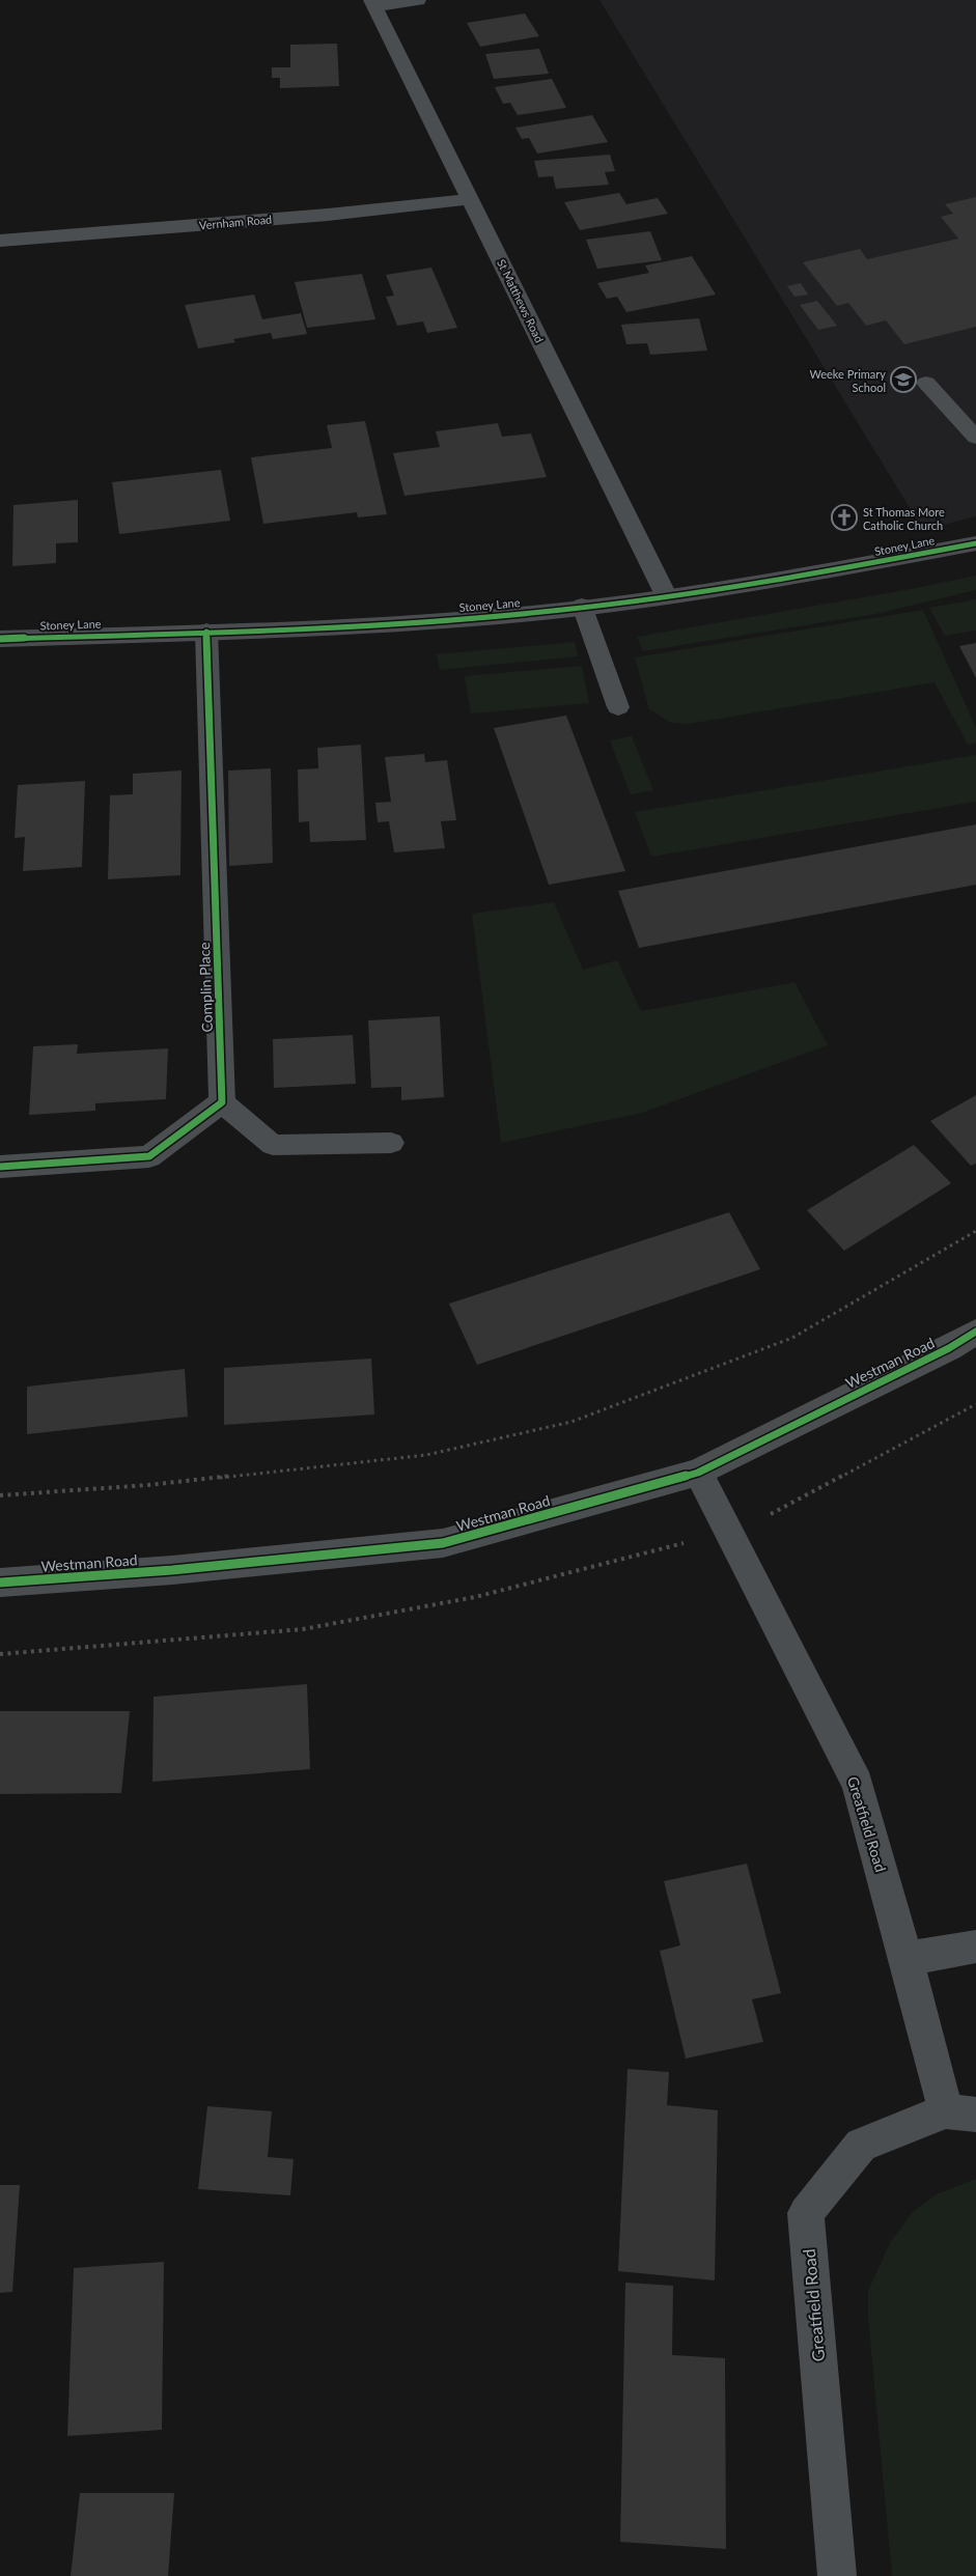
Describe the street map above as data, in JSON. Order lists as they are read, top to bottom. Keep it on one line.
{"streets":{"street":["Vernham Road","St Matthews Road","Stoney Lane","Complin Place","Westman Road","Greatfield Road"]},"crossings":[["Vernham Road","St Matthews Road"],["St Matthews Road","Stoney Lane"],["Stoney Lane","Complin Place"],["Westman Road","Greatfield Road"]],"places":{"school or university":["Weeke Primary School"],"church":["St Thomas More Catholic Church"]}}
